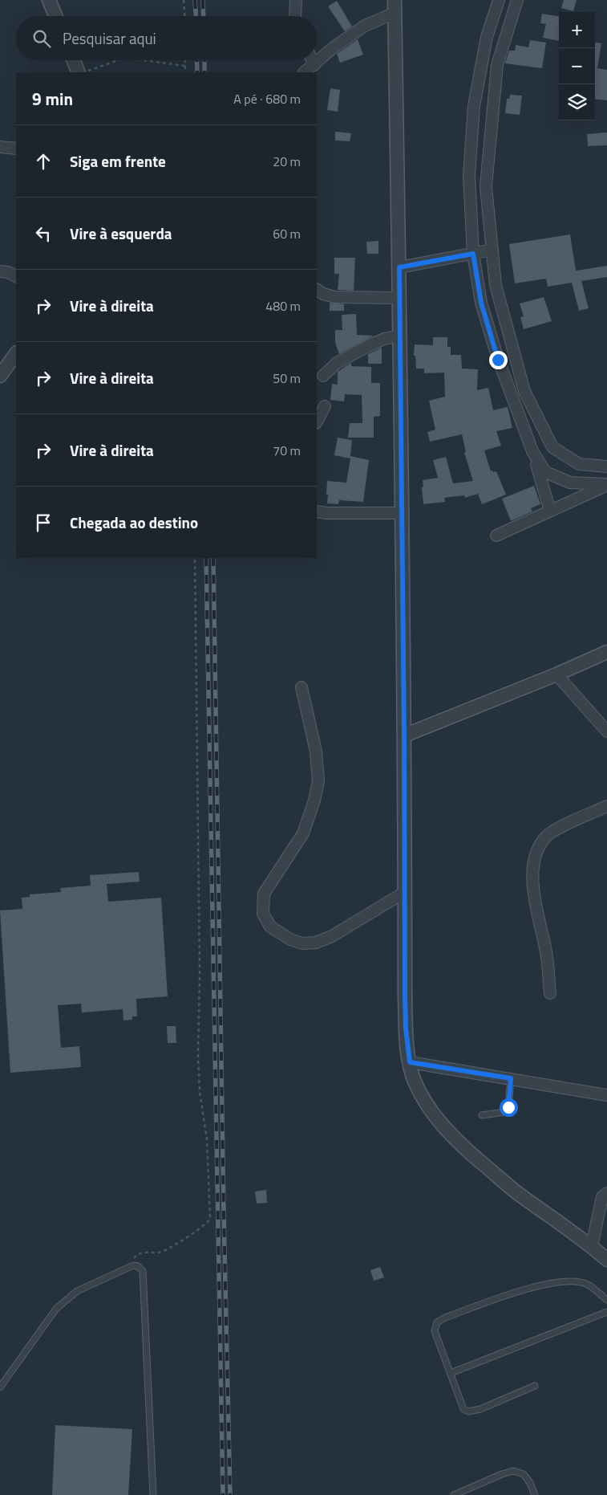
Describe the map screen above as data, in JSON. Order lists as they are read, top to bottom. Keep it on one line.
{"page":{"map_buttons":["+","−"],"search":"Pesquisar aqui","heading":["9 min","A pé · 680 m"],"list":[["Siga em frente","20 m"],["Vire à esquerda","60 m"],["Vire à direita","480 m"],["Vire à direita","50 m"],["Vire à direita","70 m"],"Chegada ao destino"]}}
